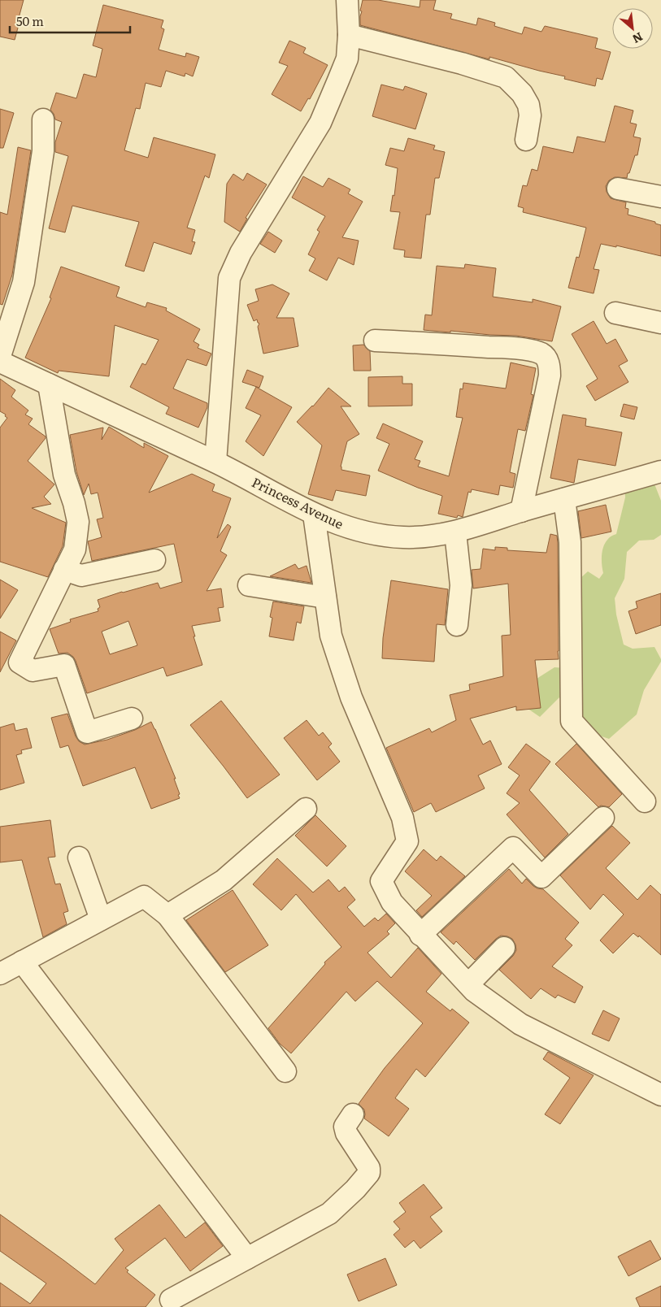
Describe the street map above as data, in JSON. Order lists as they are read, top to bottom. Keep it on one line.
{"streets":{"street":["Princess Avenue"]},"scale_bar":"50 m","north":"bottom right"}
